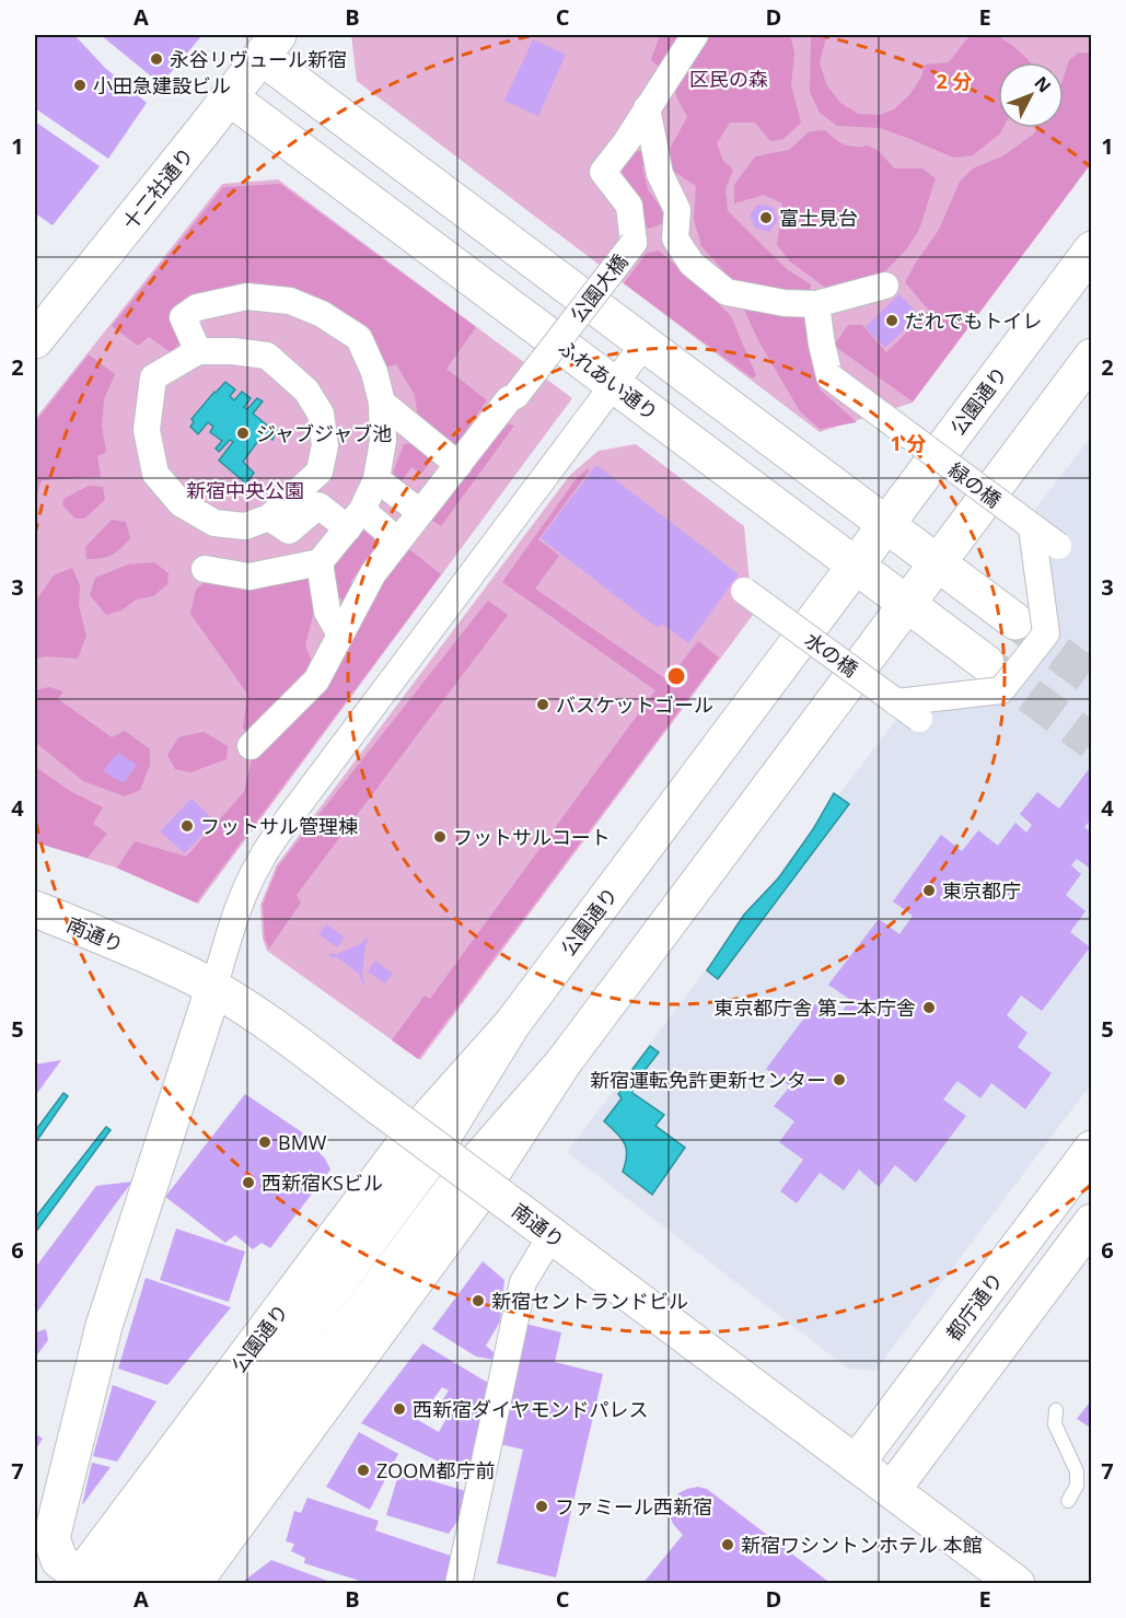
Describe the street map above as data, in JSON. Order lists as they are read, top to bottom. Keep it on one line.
{"streets":{"main road":["十二社通り","ふれあい通り","公園通り","南通り","都庁通り"],"street":["公園大橋","緑の橋","水の橋"]},"crossings":[["十二社通り","ふれあい通り"],["ふれあい通り","公園通り"],["南通り","都庁通り"]],"parks":["区民の森","新宿中央公園"],"places":["永谷リヴュール新宿","小田急建設ビル","富士見台","だれでもトイレ","ジャブジャブ池","バスケットゴール","フットサル管理棟","フットサルコート","東京都庁","東京都庁舎 第二本庁舎","新宿運転免許更新センター","BMW","西新宿KSビル","新宿セントランドビル","西新宿ダイヤモンドパレス","ZOOM都庁前","ファミール西新宿","新宿ワシントンホテル 本館"],"north":"top right","grid":{"columns":["A","B","C","D","E"],"rows":["1","2","3","4","5","6","7"]},"rings":["2 分","1 分"]}
